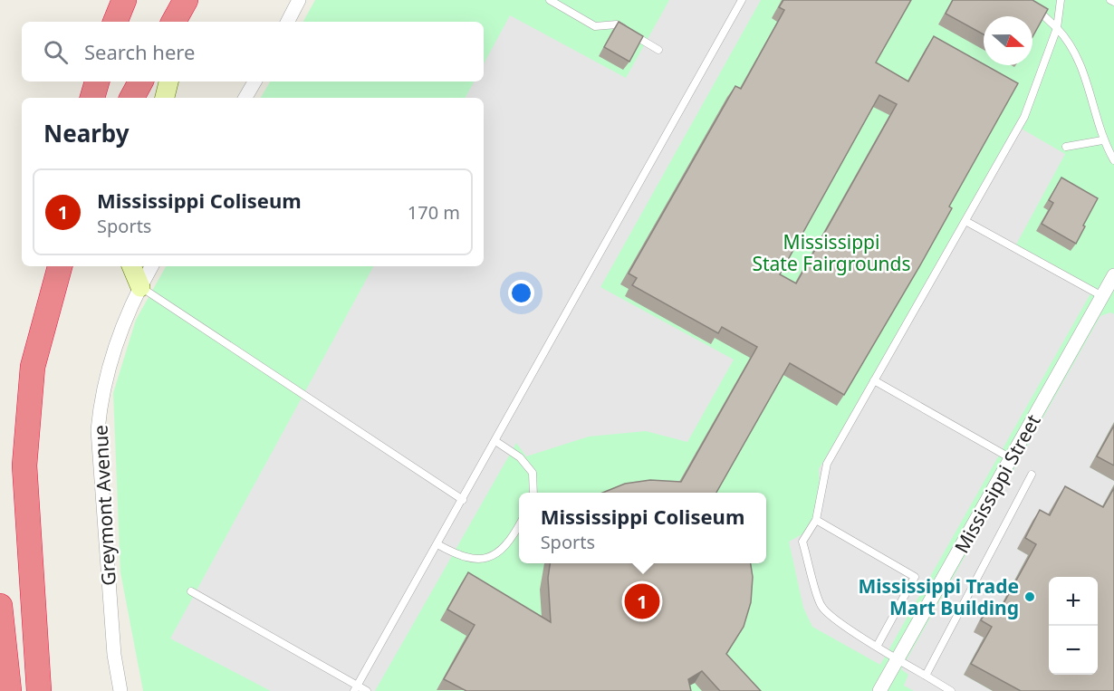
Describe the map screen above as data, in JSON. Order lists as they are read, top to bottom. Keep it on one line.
{"streets":{"street":["Mississippi Street","Greymont Avenue"]},"parks":["Mississippi State Fairgrounds"],"places":["Mississippi Trade Mart Building"],"north":"right","page":{"search":"Search here","heading":"Nearby","list":[{"mark":"1","name":"Mississippi Coliseum","note":"Sports","value":"170 m"}],"popup":["Mississippi Coliseum","Sports"],"map_buttons":["+","−"],"pins":"1"}}
